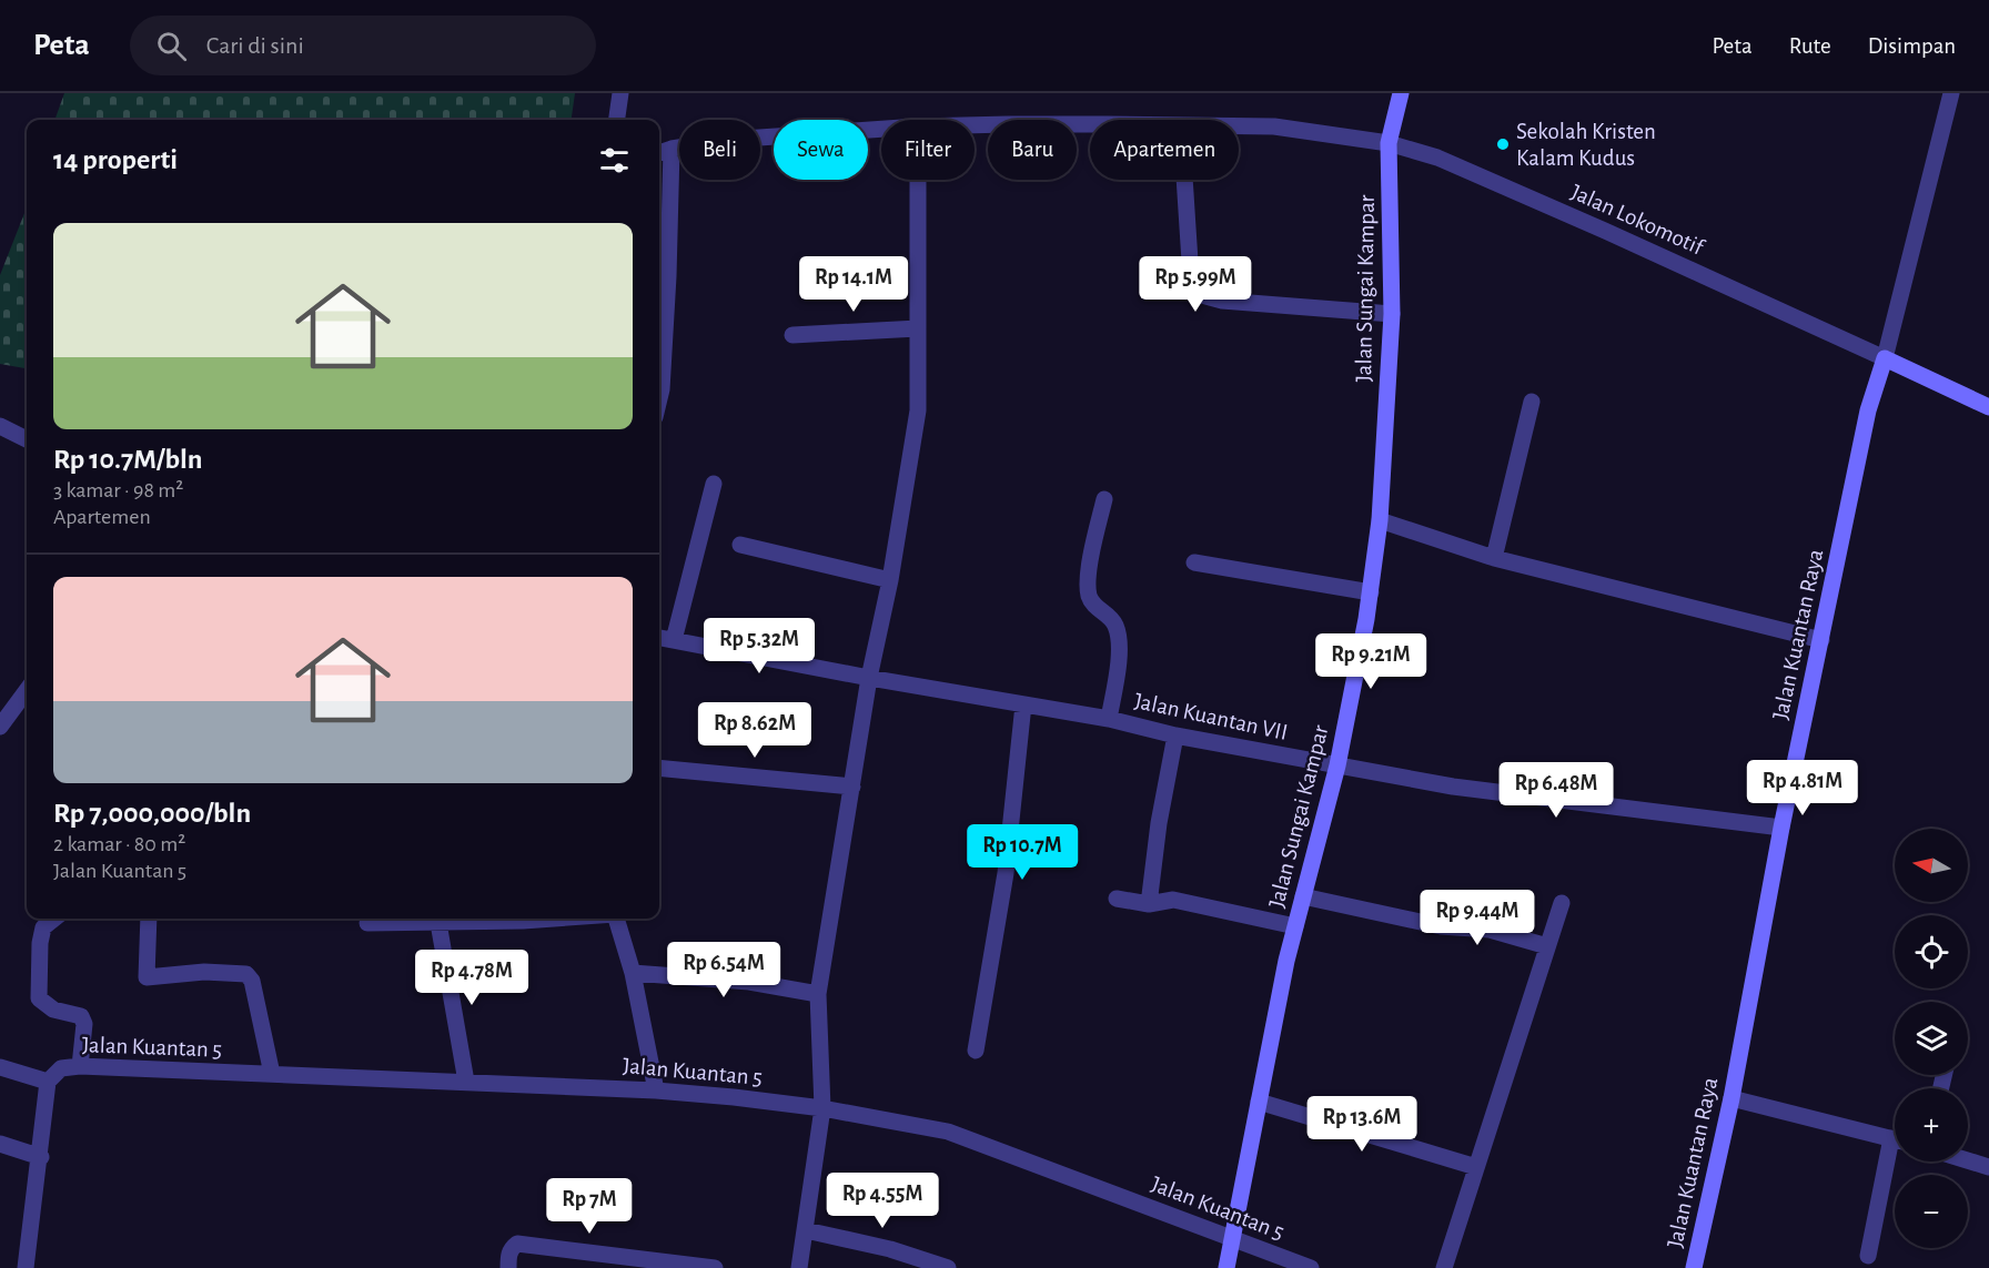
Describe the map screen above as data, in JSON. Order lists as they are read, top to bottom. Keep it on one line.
{"streets":{"street":["Jalan Lokomotif","Jalan Sungai Kampar","Jalan Kuantan Raya","Jalan Kuantan VII","Jalan Kuantan 5"]},"crossings":[["Jalan Lokomotif","Jalan Sungai Kampar"],["Jalan Lokomotif","Jalan Kuantan Raya"],["Jalan Sungai Kampar","Jalan Kuantan VII"],["Jalan Sungai Kampar","Jalan Kuantan 5"],["Jalan Kuantan Raya","Jalan Kuantan VII"]],"places":["Sekolah Kristen Kalam Kudus"],"north":"left","page":{"header":"Peta","search":"Cari di sini","nav":["Peta","Rute","Disimpan"],"chip":["Beli","Sewa","Filter","Baru","Apartemen"],"heading":"14 properti","list":[{"name":"Rp 10.7M/bln","note":"3 kamar · 98 m² · Apartemen"},{"name":"Rp 7,000,000/bln","note":"2 kamar · 80 m² · Jalan Kuantan 5"}],"price":["Rp 14.1M","Rp 5.99M","Rp 5.32M","Rp 9.21M","Rp 8.62M","Rp 4.81M","Rp 6.48M","Rp 10.7M","Rp 9.44M","Rp 6.54M","Rp 4.78M","Rp 13.6M","Rp 4.55M","Rp 7M"],"map_buttons":["+","−"]}}
